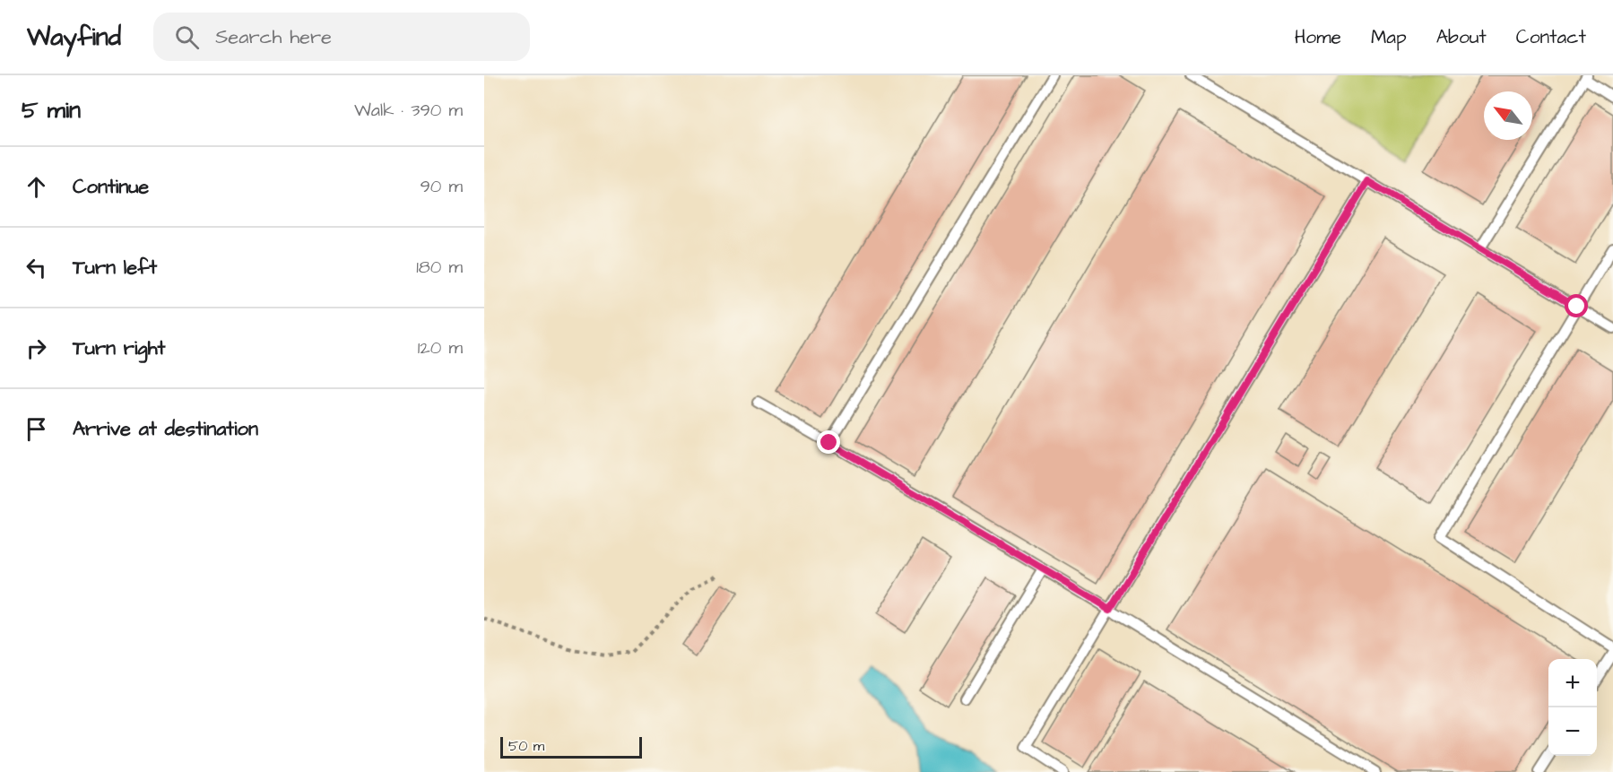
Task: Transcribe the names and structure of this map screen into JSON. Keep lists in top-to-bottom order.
{
  "scale_bar": "50 m",
  "north": "top left",
  "page": {
    "header": "Wayfind",
    "search": "Search here",
    "nav": [
      "Home",
      "Map",
      "About",
      "Contact"
    ],
    "heading": ["5 min", "Walk · 390 m"],
    "list": [
      ["Continue", "90 m"],
      ["Turn left", "180 m"],
      ["Turn right", "120 m"],
      "Arrive at destination"
    ],
    "map_buttons": ["+", "−"],
    "scale": "50 m"
  }
}
